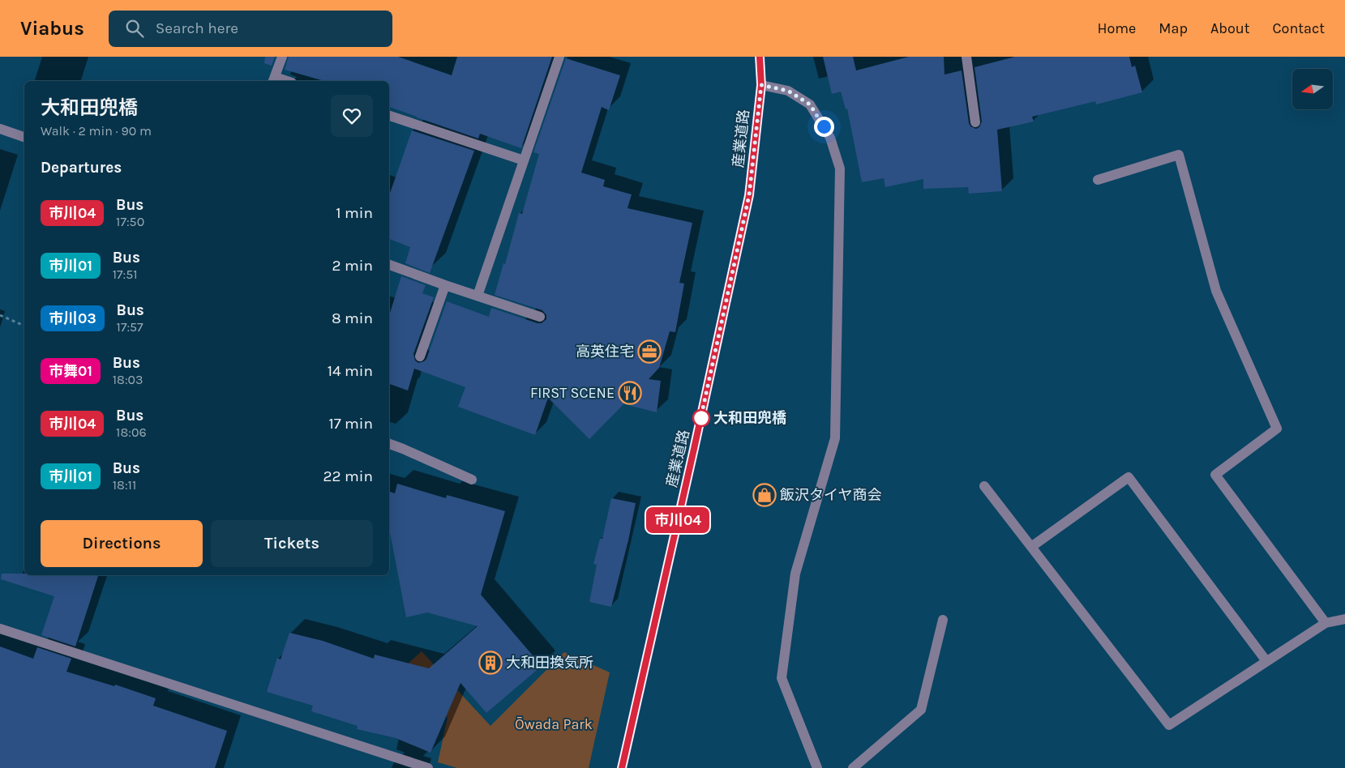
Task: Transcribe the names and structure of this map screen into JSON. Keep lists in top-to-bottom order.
{
  "streets": {
    "main road": ["産業道路"]
  },
  "parks": ["Ōwada Park"],
  "places": {
    "office": ["高英住宅"],
    "restaurant": ["FIRST SCENE"],
    "other": ["大和田兜橋"],
    "shop": ["飯沢タイヤ商会"],
    "building": ["大和田換気所"]
  },
  "lines": ["bus line 市川04"],
  "north": "left",
  "page": {
    "header": "Viabus",
    "search": "Search here",
    "nav": [
      "Home",
      "Map",
      "About",
      "Contact"
    ],
    "on_map": "市川04",
    "heading": [
      ["大和田兜橋", "Walk · 2 min · 90 m"],
      "Departures"
    ],
    "list": [
      {
        "mark": "市川04",
        "name": "Bus",
        "note": "17:50",
        "value": "1 min"
      },
      {
        "mark": "市川01",
        "name": "Bus",
        "note": "17:51",
        "value": "2 min"
      },
      {
        "mark": "市川03",
        "name": "Bus",
        "note": "17:57",
        "value": "8 min"
      },
      {
        "mark": "市舞01",
        "name": "Bus",
        "note": "18:03",
        "value": "14 min"
      },
      {
        "mark": "市川04",
        "name": "Bus",
        "note": "18:06",
        "value": "17 min"
      },
      {
        "mark": "市川01",
        "name": "Bus",
        "note": "18:11",
        "value": "22 min"
      }
    ],
    "buttons": ["Directions", "Tickets"]
  }
}
